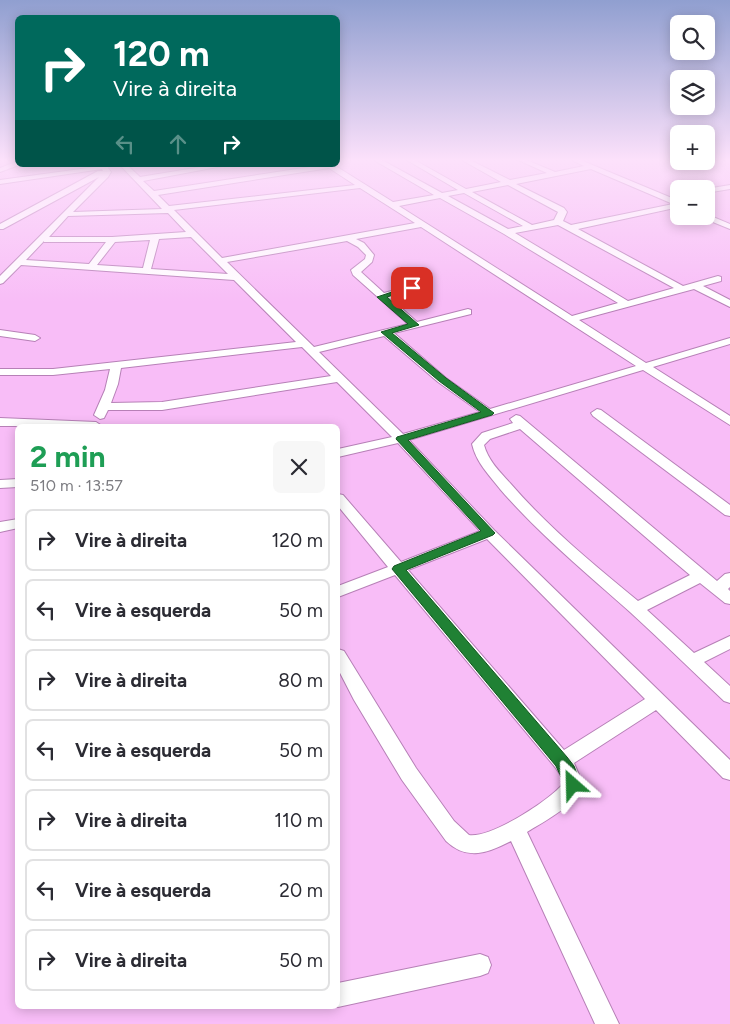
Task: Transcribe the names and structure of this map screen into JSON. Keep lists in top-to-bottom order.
{
  "page": {
    "map_buttons": ["+", "−"],
    "turn": ["120 m", "Vire à direita"],
    "heading": ["2 min", "510 m · 13:57"],
    "list": [
      {
        "name": "Vire à direita",
        "value": "120 m"
      },
      {
        "name": "Vire à esquerda",
        "value": "50 m"
      },
      {
        "name": "Vire à direita",
        "value": "80 m"
      },
      {
        "name": "Vire à esquerda",
        "value": "50 m"
      },
      {
        "name": "Vire à direita",
        "value": "110 m"
      },
      {
        "name": "Vire à esquerda",
        "value": "20 m"
      },
      {
        "name": "Vire à direita",
        "value": "50 m"
      }
    ]
  }
}
